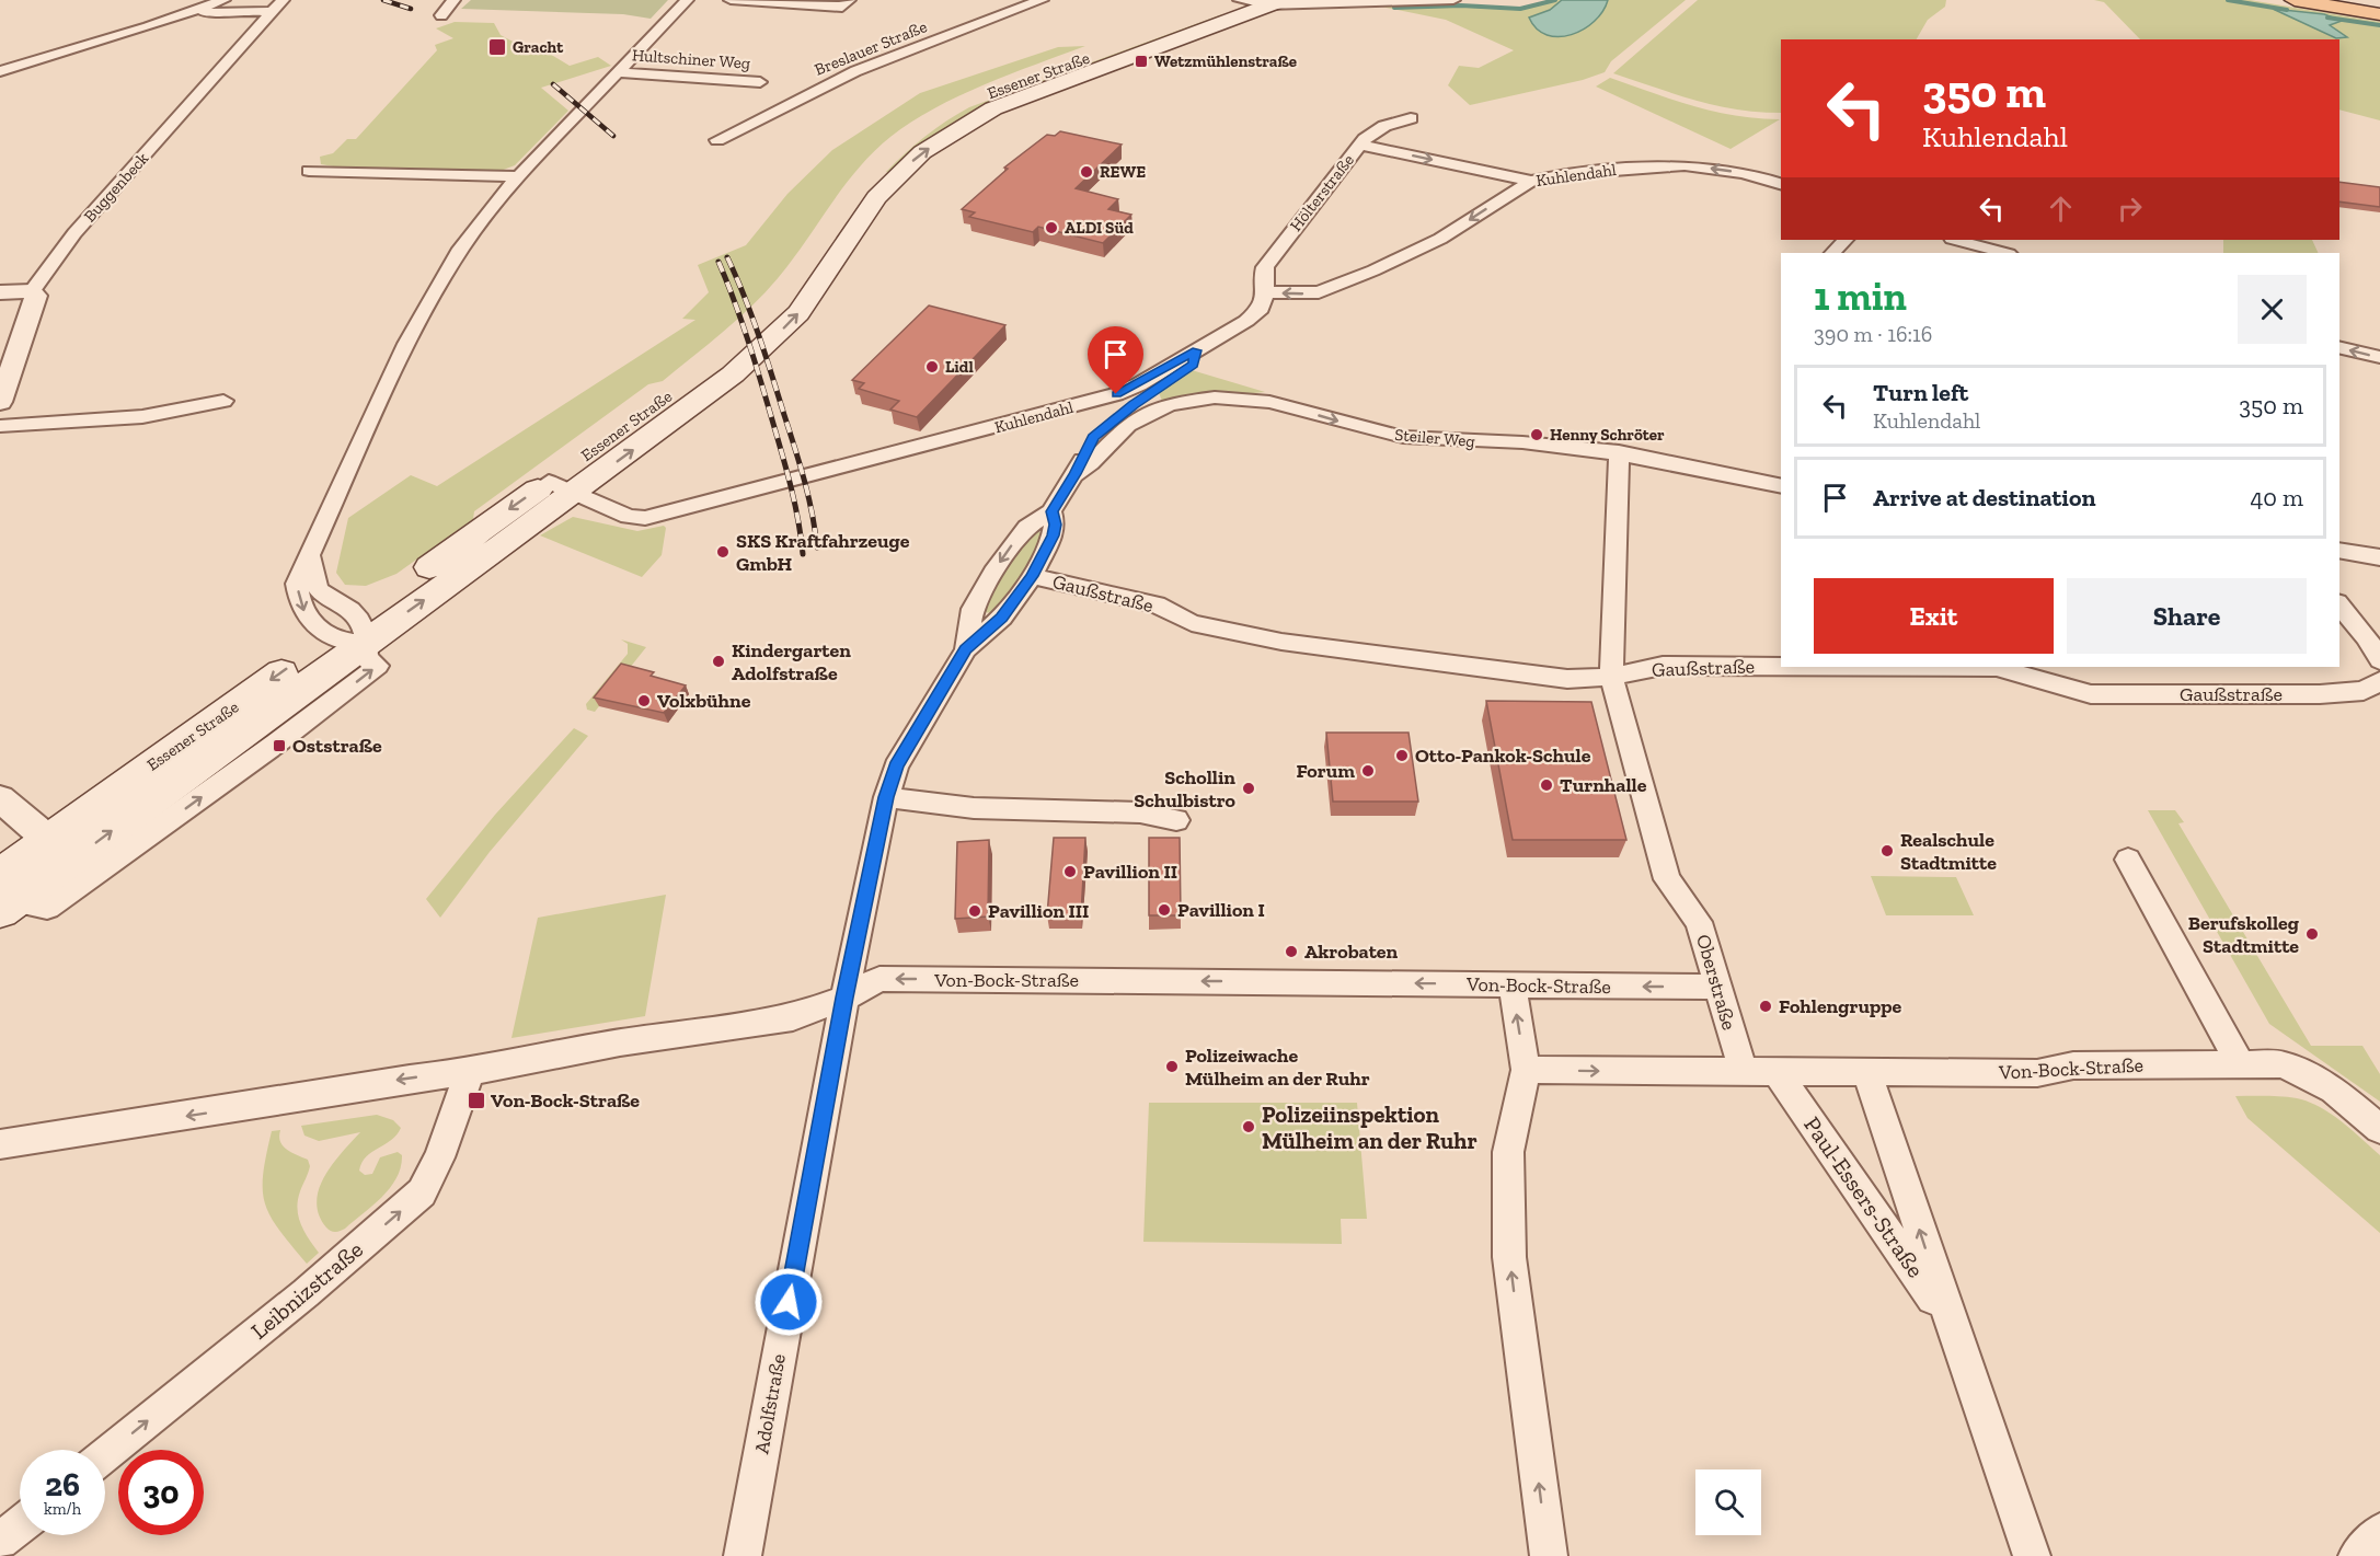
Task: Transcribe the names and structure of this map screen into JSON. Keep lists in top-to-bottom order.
{
  "streets": {
    "main road": ["Essener Straße"],
    "street": [
      "Breslauer Straße",
      "Hultschiner Weg",
      "Kuhlendahl",
      "Buggenbeck",
      "Hölterstraße",
      "Steiler Weg",
      "Gaußstraße",
      "Von-Bock-Straße",
      "Oberstraße",
      "Paul-Essers-Straße",
      "Leibnizstraße",
      "Adolfstraße"
    ]
  },
  "crossings": [
    ["Essener Straße", "Kuhlendahl"],
    ["Kuhlendahl", "Hölterstraße"],
    ["Kuhlendahl", "Adolfstraße"],
    ["Steiler Weg", "Oberstraße"],
    ["Steiler Weg", "Adolfstraße"],
    ["Gaußstraße", "Oberstraße"],
    ["Gaußstraße", "Adolfstraße"],
    ["Von-Bock-Straße", "Oberstraße"],
    ["Von-Bock-Straße", "Paul-Essers-Straße"],
    ["Von-Bock-Straße", "Leibnizstraße"],
    ["Von-Bock-Straße", "Adolfstraße"]
  ],
  "one_way": ["Steiler Weg", "Leibnizstraße"],
  "places": {
    "transit": [
      "Gracht",
      "Wetzmühlenstraße",
      "Oststraße",
      "Von-Bock-Straße"
    ],
    "other": [
      "REWE",
      "ALDI Süd",
      "Lidl",
      "Henny Schröter",
      "SKS Kraftfahrzeuge GmbH",
      "Kindergarten Adolfstraße",
      "Volxbühne",
      "Otto-Pankok-Schule",
      "Forum",
      "Turnhalle",
      "Schollin Schulbistro",
      "Realschule Stadtmitte",
      "Pavillion II",
      "Pavillion I",
      "Pavillion III",
      "Berufskolleg Stadtmitte",
      "Akrobaten",
      "Fohlengruppe",
      "Polizeiwache Mülheim an der Ruhr",
      "Polizeiinspektion Mülheim an der Ruhr"
    ]
  },
  "page": {
    "turn": ["350 m", "Kuhlendahl"],
    "heading": ["1 min", "390 m · 16:16"],
    "list": [
      {
        "name": "Turn left",
        "note": "Kuhlendahl",
        "value": "350 m"
      },
      {
        "name": "Arrive at destination",
        "value": "40 m"
      }
    ],
    "buttons": ["Exit", "Share"],
    "speed": "26 km/h",
    "limit": "30"
  }
}
